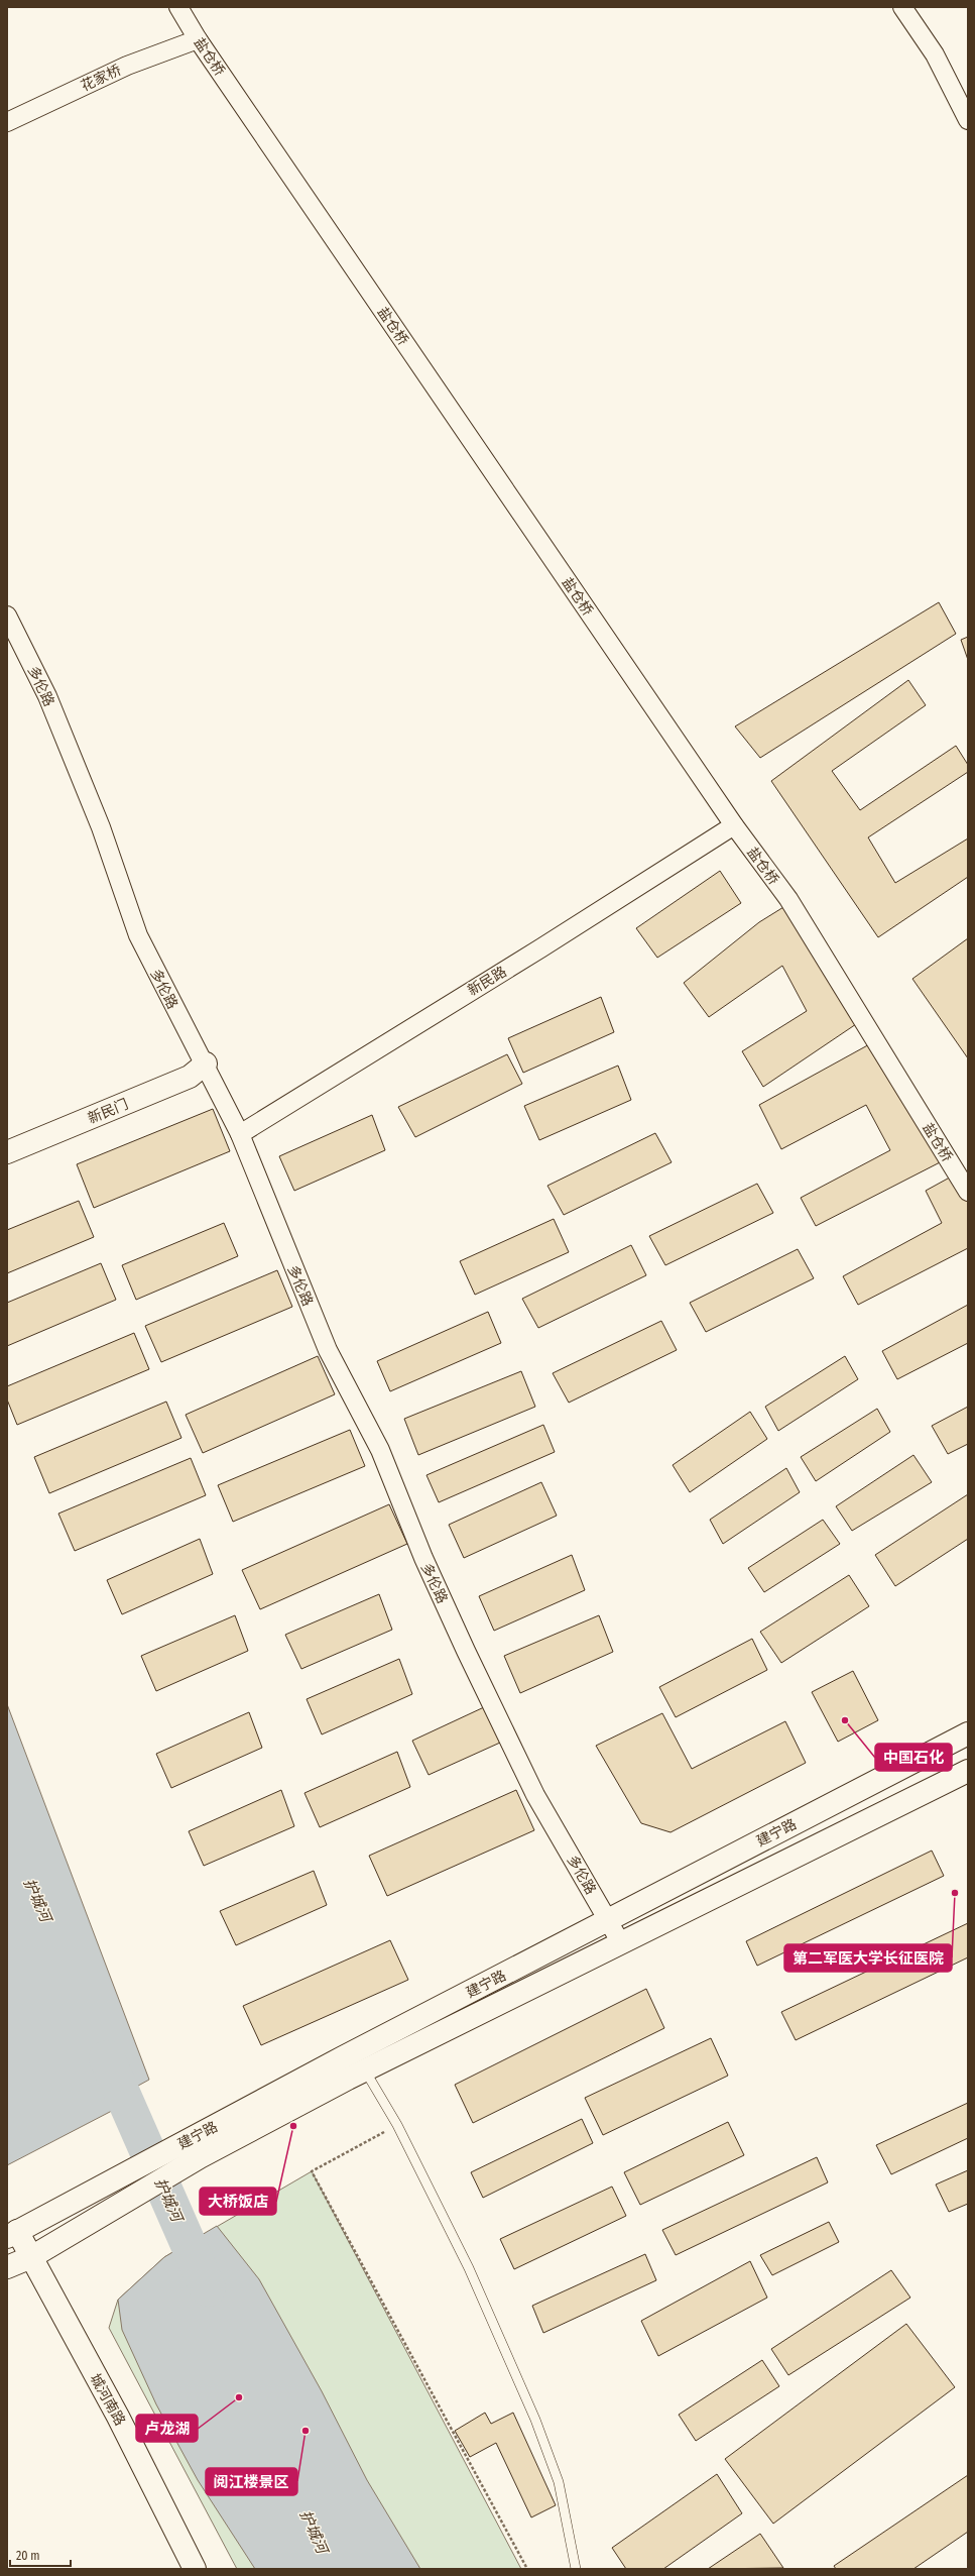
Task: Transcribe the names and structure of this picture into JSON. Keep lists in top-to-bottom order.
{
  "streets": {
    "main road": ["新民门", "建宁路", "城河南路"],
    "street": [
      "盐仓桥",
      "花家桥",
      "多伦路",
      "新民路"
    ]
  },
  "crossings": [
    ["盐仓桥", "花家桥"],
    ["盐仓桥", "新民路"],
    ["多伦路", "新民路"],
    ["多伦路", "新民门"],
    ["多伦路", "建宁路"],
    ["建宁路", "城河南路"]
  ],
  "water": ["护城河"],
  "places": [
    "中国石化",
    "第二军医大学长征医院",
    "大桥饭店",
    "卢龙湖",
    "阅江楼景区"
  ],
  "scale_bar": "20 m"
}
